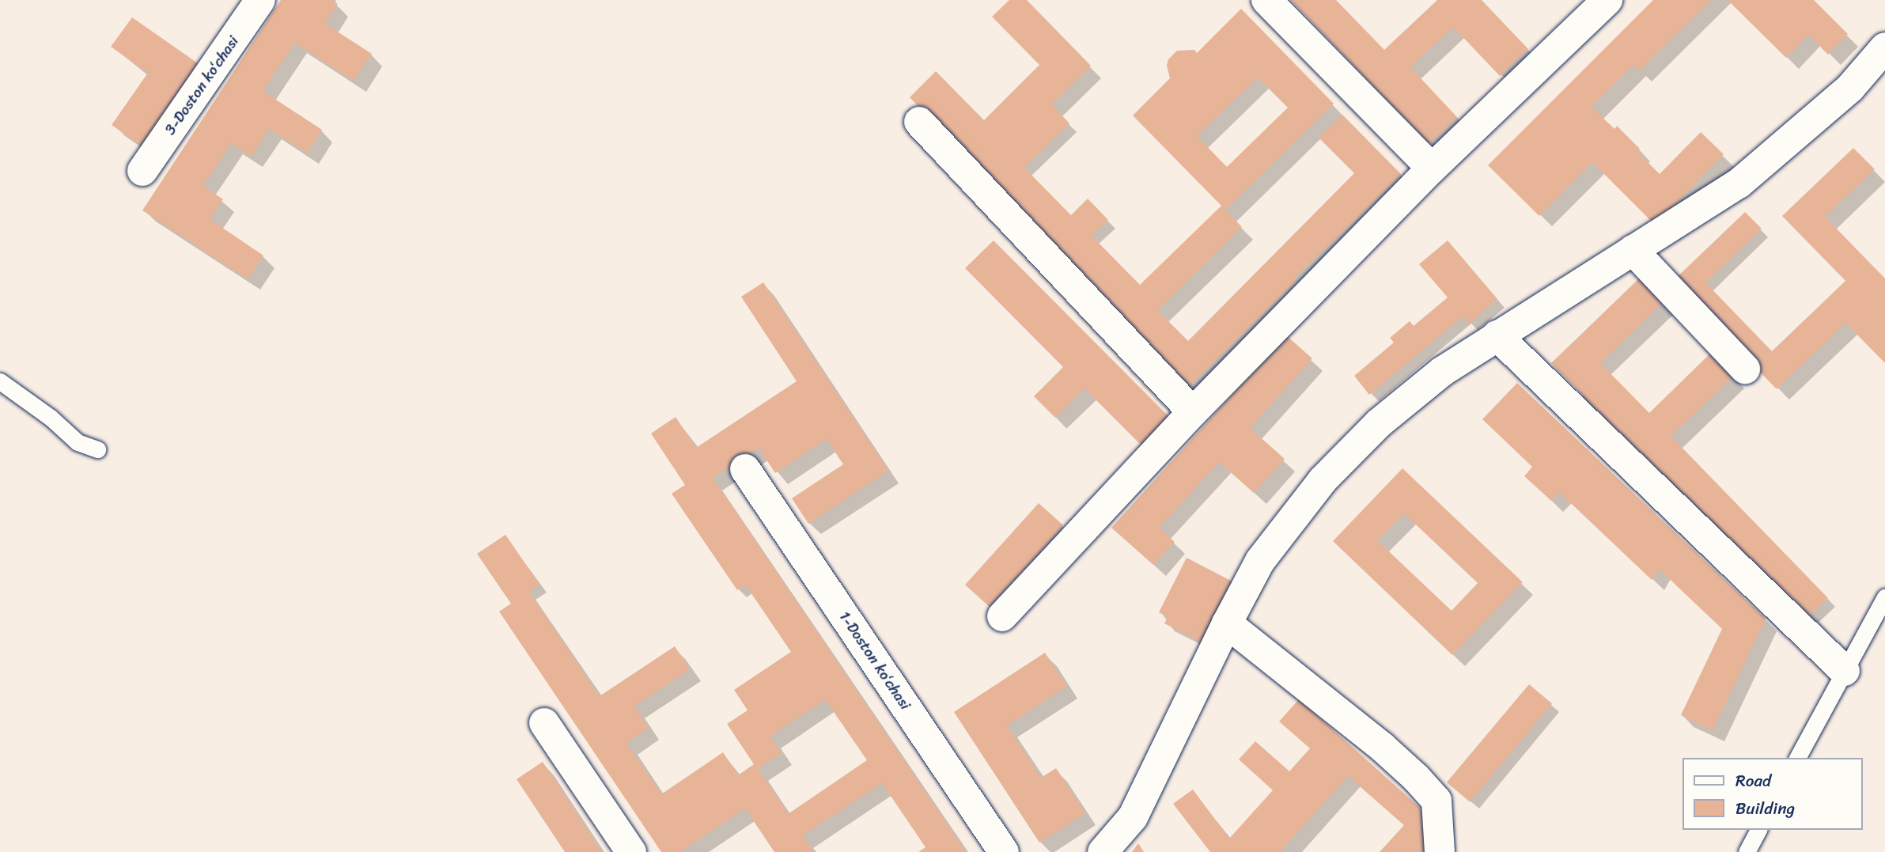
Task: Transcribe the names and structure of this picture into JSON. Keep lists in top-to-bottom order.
{
  "streets": {
    "street": ["3-Doston koʻchasi", "1-Doston koʻchasi"]
  },
  "legend": ["Road", "Building"]
}
